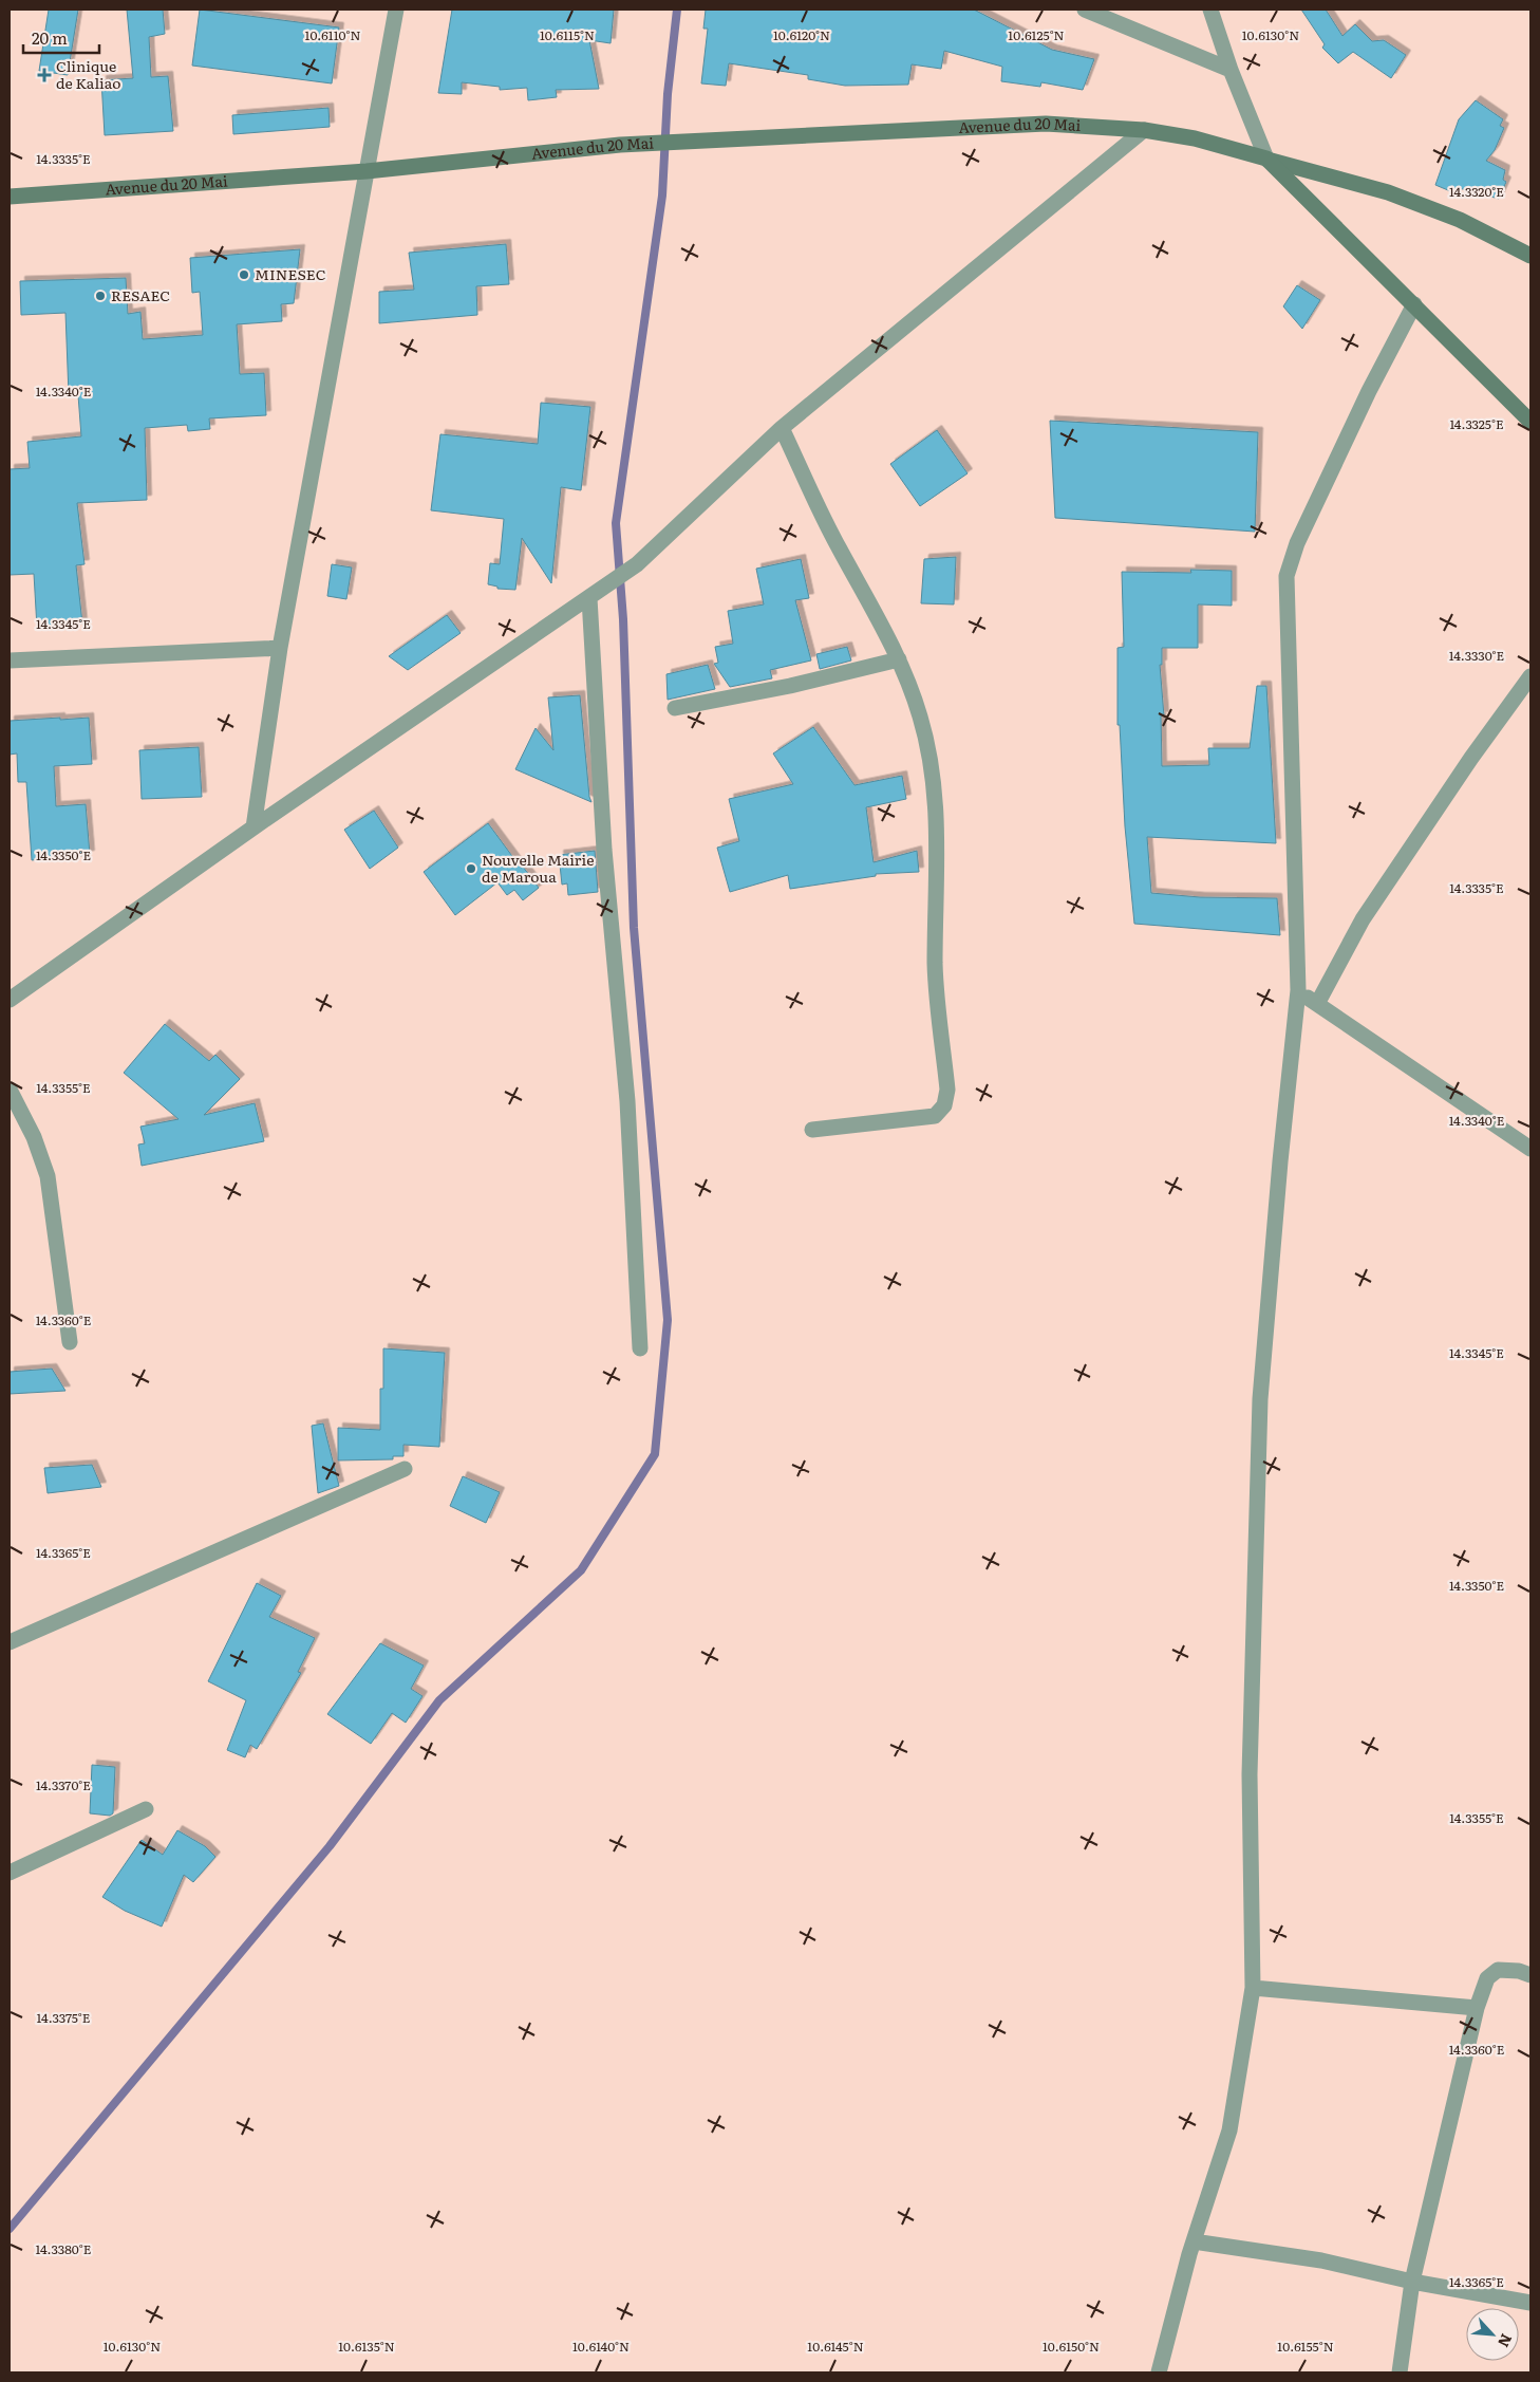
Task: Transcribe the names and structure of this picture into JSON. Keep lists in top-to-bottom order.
{
  "streets": {
    "street": ["Avenue du 20 Mai"]
  },
  "places": {
    "health": ["Clinique de Kaliao"],
    "other": ["MINESEC", "RESAEC", "Nouvelle Mairie de Maroua"]
  },
  "scale_bar": "20 m",
  "north": "bottom right",
  "coordinates": [
    "10.6110°N",
    "10.6115°N",
    "10.6120°N",
    "10.6125°N",
    "10.6130°N",
    "14.3335°E",
    "14.3320°E",
    "14.3340°E",
    "14.3325°E",
    "14.3345°E",
    "14.3330°E",
    "14.3350°E",
    "14.3355°E",
    "14.3360°E",
    "14.3365°E",
    "14.3370°E",
    "14.3375°E",
    "14.3380°E",
    "10.6135°N",
    "10.6140°N",
    "10.6145°N",
    "10.6150°N",
    "10.6155°N"
  ]
}
